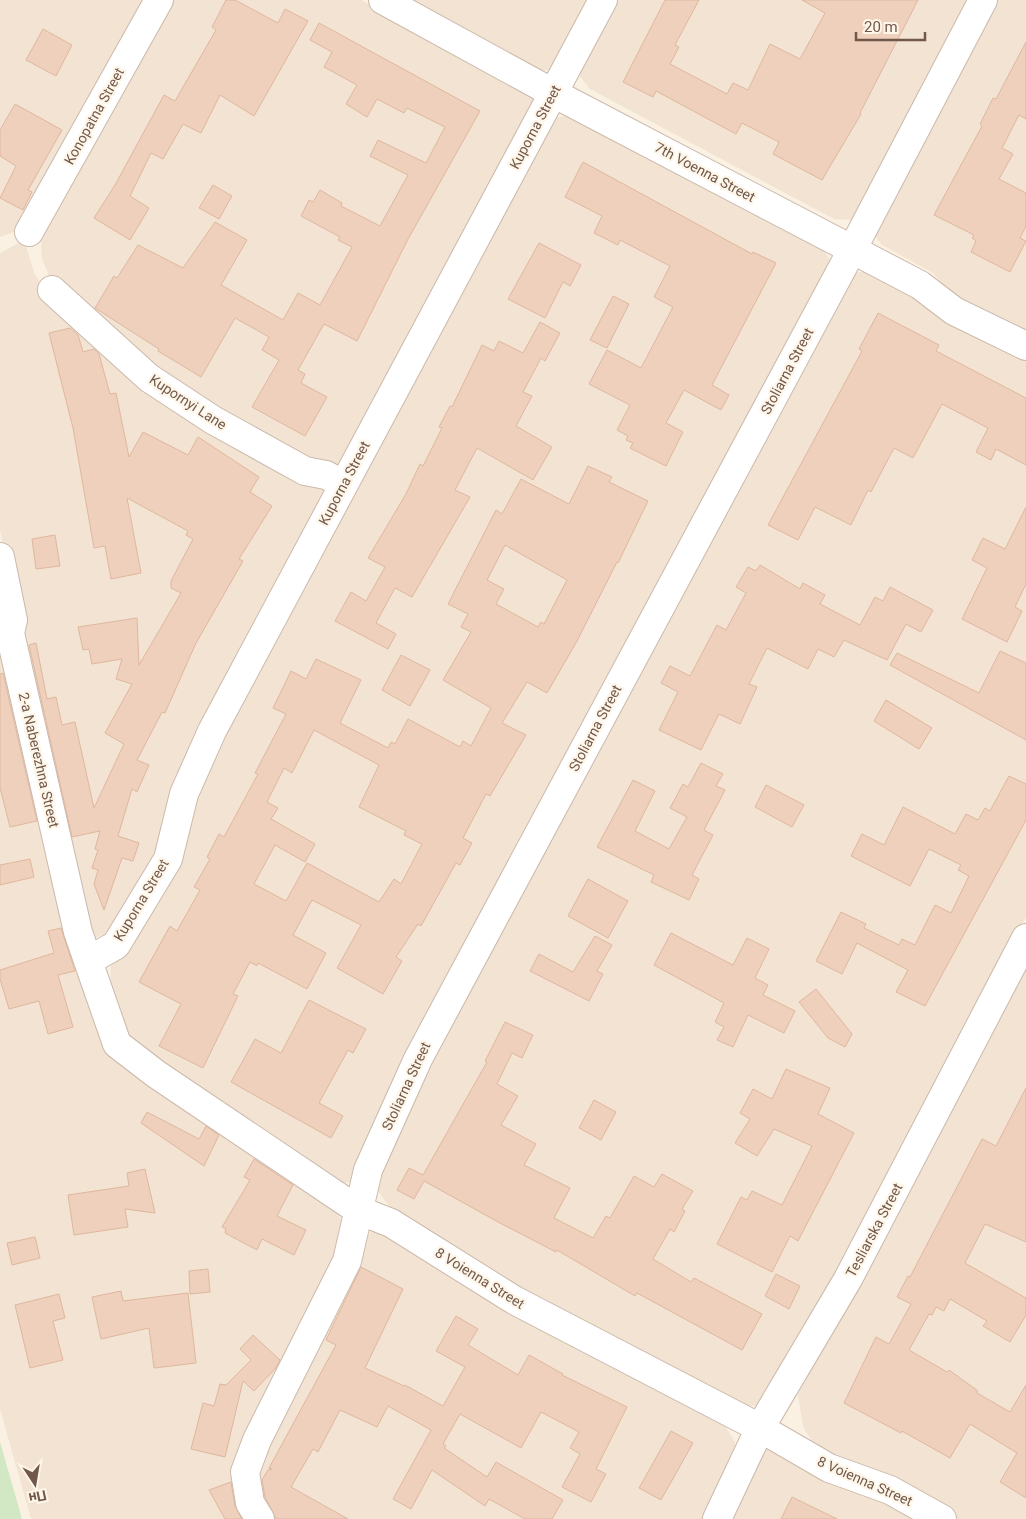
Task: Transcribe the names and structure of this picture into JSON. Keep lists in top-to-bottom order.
{
  "streets": {
    "street": [
      "Konopatna Street",
      "Kuporna Street",
      "7th Voenna Street",
      "Stoliarna Street",
      "Kupornyi Lane",
      "2-a Naberezhna Street",
      "Tesliarska Street",
      "8 Voienna Street"
    ]
  },
  "crossings": [
    ["Kuporna Street", "7th Voenna Street"],
    ["Kuporna Street", "Kupornyi Lane"],
    ["Kuporna Street", "2-a Naberezhna Street"],
    ["Kuporna Street", "8 Voienna Street"],
    ["7th Voenna Street", "Stoliarna Street"],
    ["Stoliarna Street", "8 Voienna Street"],
    ["2-a Naberezhna Street", "8 Voienna Street"],
    ["Tesliarska Street", "8 Voienna Street"]
  ],
  "scale_bar": "20 m",
  "north": "bottom"
}
